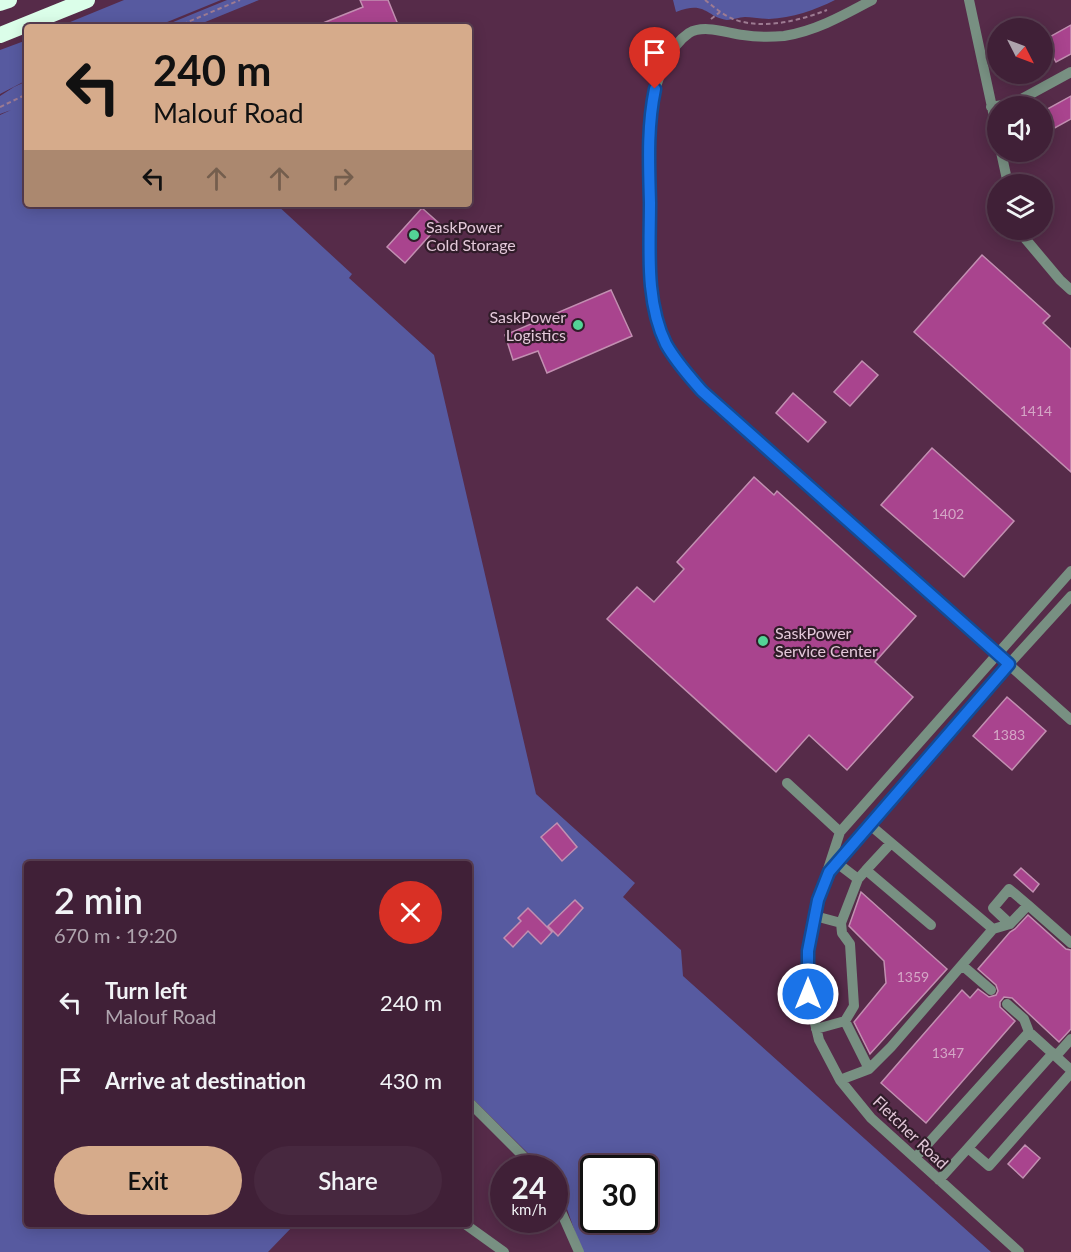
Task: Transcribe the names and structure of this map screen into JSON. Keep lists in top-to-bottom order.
{
  "streets": {
    "street": ["Fletcher Road"]
  },
  "places": ["SaskPower Cold Storage", "SaskPower Logistics", "SaskPower Service Center"],
  "house_numbers": [
    "1414",
    "1402",
    "1383",
    "1359",
    "1347"
  ],
  "north": "bottom right",
  "page": {
    "turn": ["240 m", "Malouf Road"],
    "heading": ["2 min", "670 m · 19:20"],
    "list": [
      {
        "name": "Turn left",
        "note": "Malouf Road",
        "value": "240 m"
      },
      {
        "name": "Arrive at destination",
        "value": "430 m"
      }
    ],
    "buttons": ["Exit", "Share"],
    "speed": "24 km/h",
    "limit": "30"
  }
}
